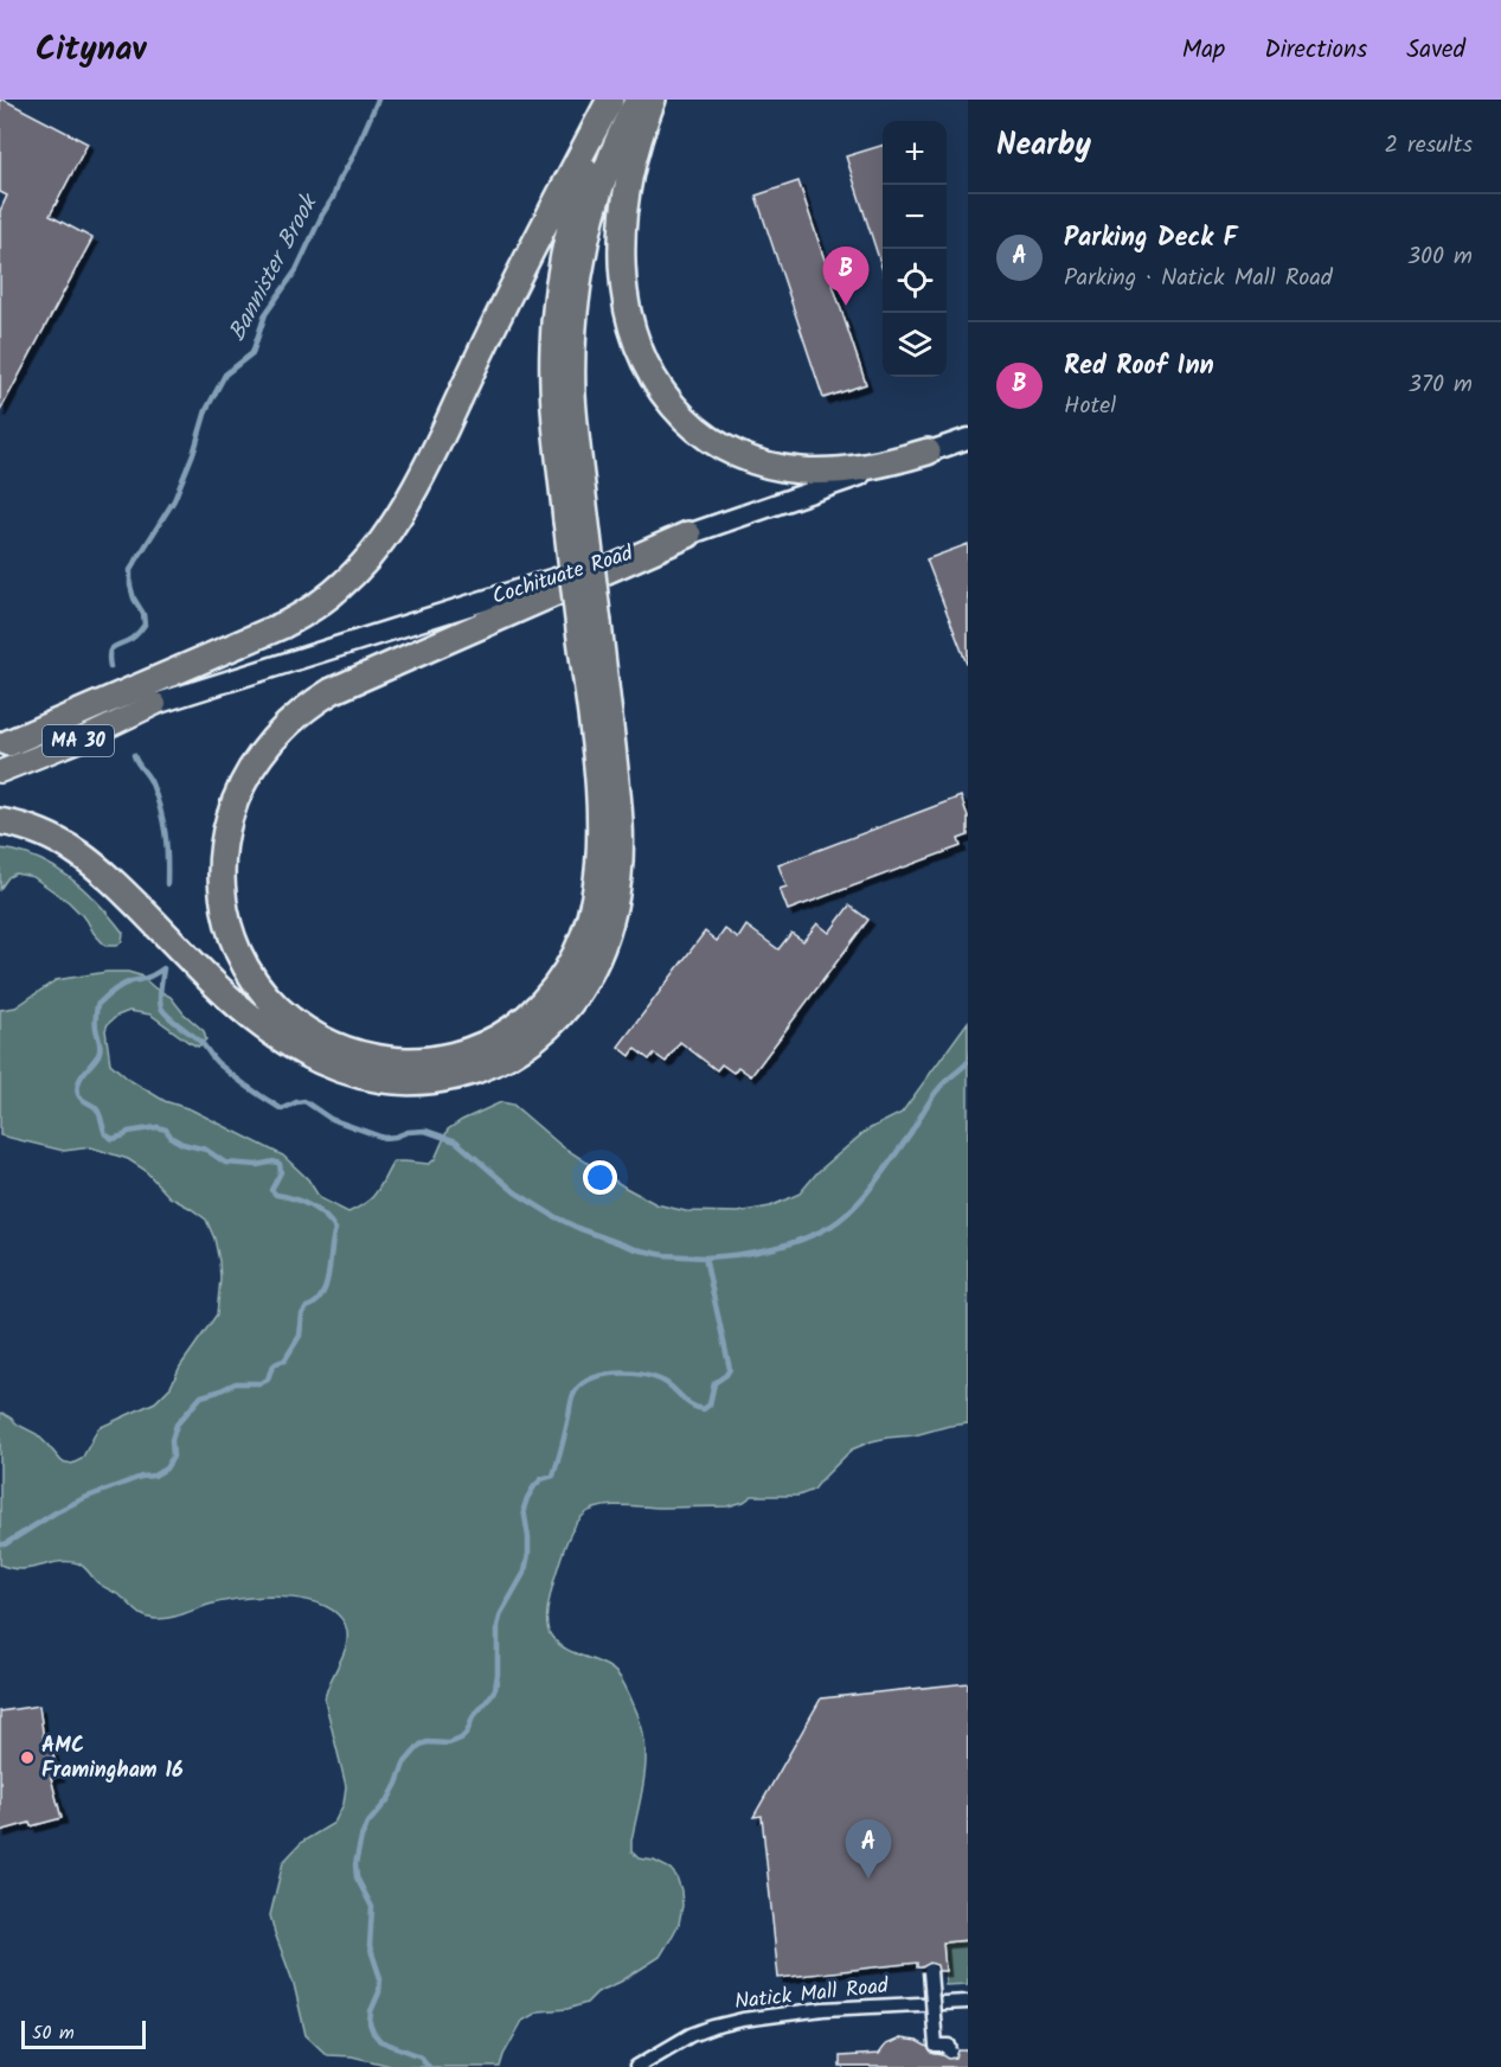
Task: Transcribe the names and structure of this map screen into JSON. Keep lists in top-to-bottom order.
{
  "streets": {
    "main road": ["Cochituate Road", "MA 30"],
    "street": ["Natick Mall Road"]
  },
  "water": ["Bannister Brook"],
  "places": ["AMC Framingham 16"],
  "scale_bar": "50 m",
  "page": {
    "header": "Citynav",
    "nav": ["Map", "Directions", "Saved"],
    "heading": ["Nearby", "2 results"],
    "map_buttons": ["+", "−"],
    "list": [
      {
        "mark": "A",
        "name": "Parking Deck F",
        "note": "Parking · Natick Mall Road",
        "value": "300 m"
      },
      {
        "mark": "B",
        "name": "Red Roof Inn",
        "note": "Hotel",
        "value": "370 m"
      }
    ],
    "pins": ["B", "A"],
    "scale": "50 m"
  }
}
